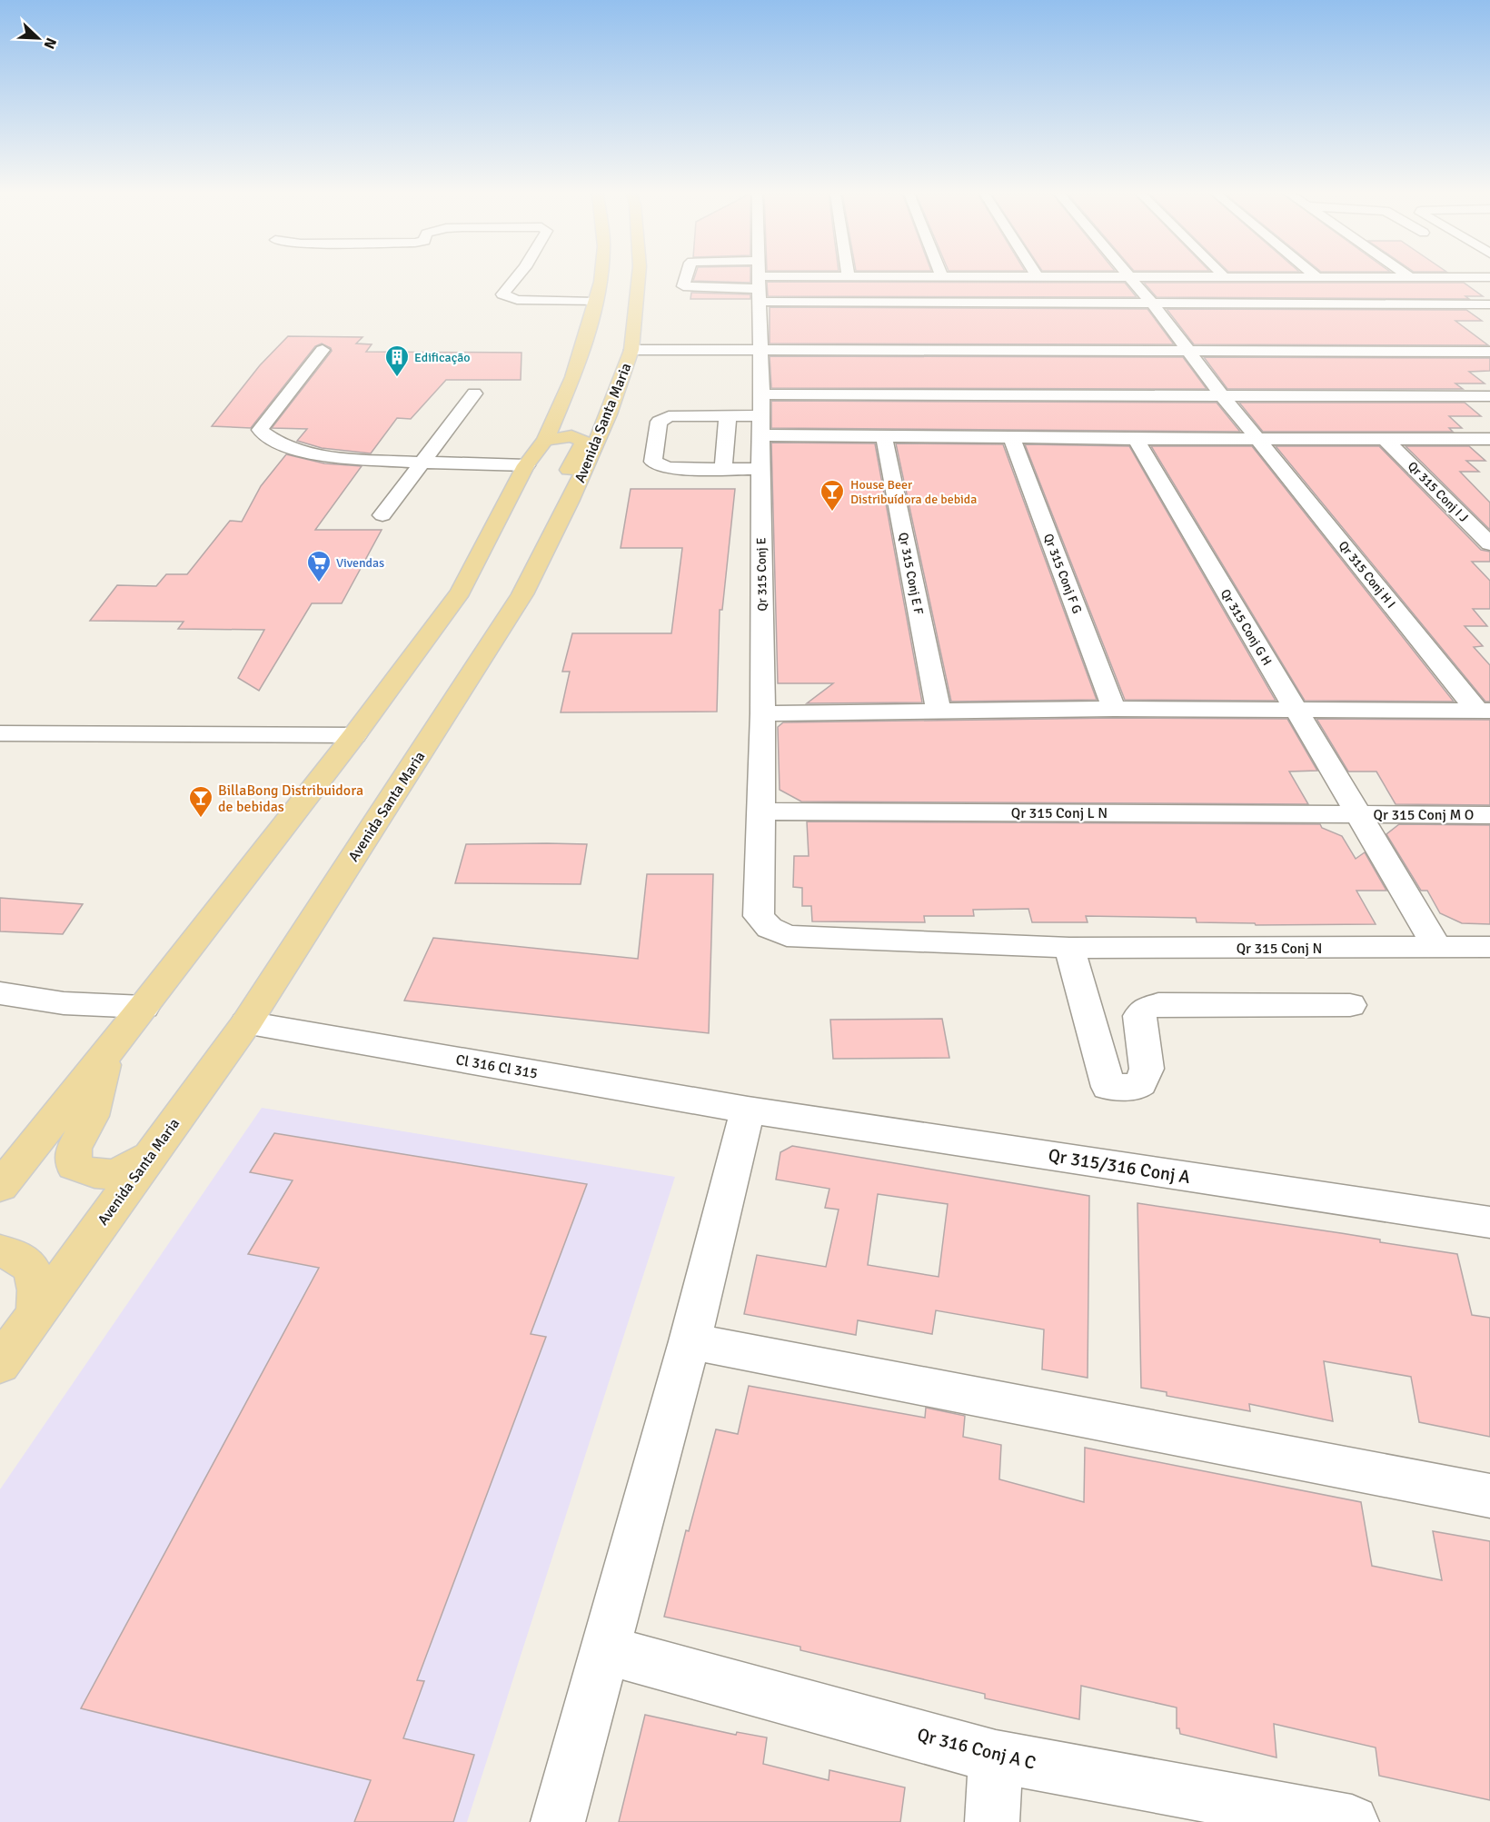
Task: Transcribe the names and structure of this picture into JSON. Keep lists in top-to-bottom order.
{
  "streets": {
    "main road": ["Avenida Santa Maria"],
    "street": [
      "Qr 315 Conj I J",
      "Qr 315 Conj E F",
      "Qr 315 Conj F G",
      "Qr 315 Conj E",
      "Qr 315 Conj H I",
      "Qr 315 Conj G H",
      "Qr 315 Conj L N",
      "Qr 315 Conj M O",
      "Qr 315 Conj N",
      "Cl 316 Cl 315",
      "Qr 315/316 Conj A",
      "Qr 316 Conj A C"
    ]
  },
  "crossings": [
    ["Avenida Santa Maria", "Cl 316 Cl 315"],
    ["Qr 315 Conj E", "Qr 315 Conj L N"],
    ["Qr 315 Conj E", "Qr 315 Conj N"],
    ["Qr 315 Conj G H", "Qr 315 Conj L N"],
    ["Qr 315 Conj G H", "Qr 315 Conj M O"],
    ["Qr 315 Conj G H", "Qr 315 Conj N"],
    ["Qr 315 Conj L N", "Qr 315 Conj M O"],
    ["Qr 315 Conj L N", "Qr 315 Conj N"],
    ["Cl 316 Cl 315", "Qr 315/316 Conj A"]
  ],
  "places": {
    "building": ["Edificação"],
    "bar": ["House Beer Distribuídora de bebida", "BillaBong Distribuidora de bebidas"],
    "supermarket": ["Vivendas"]
  },
  "north": "bottom right"
}
